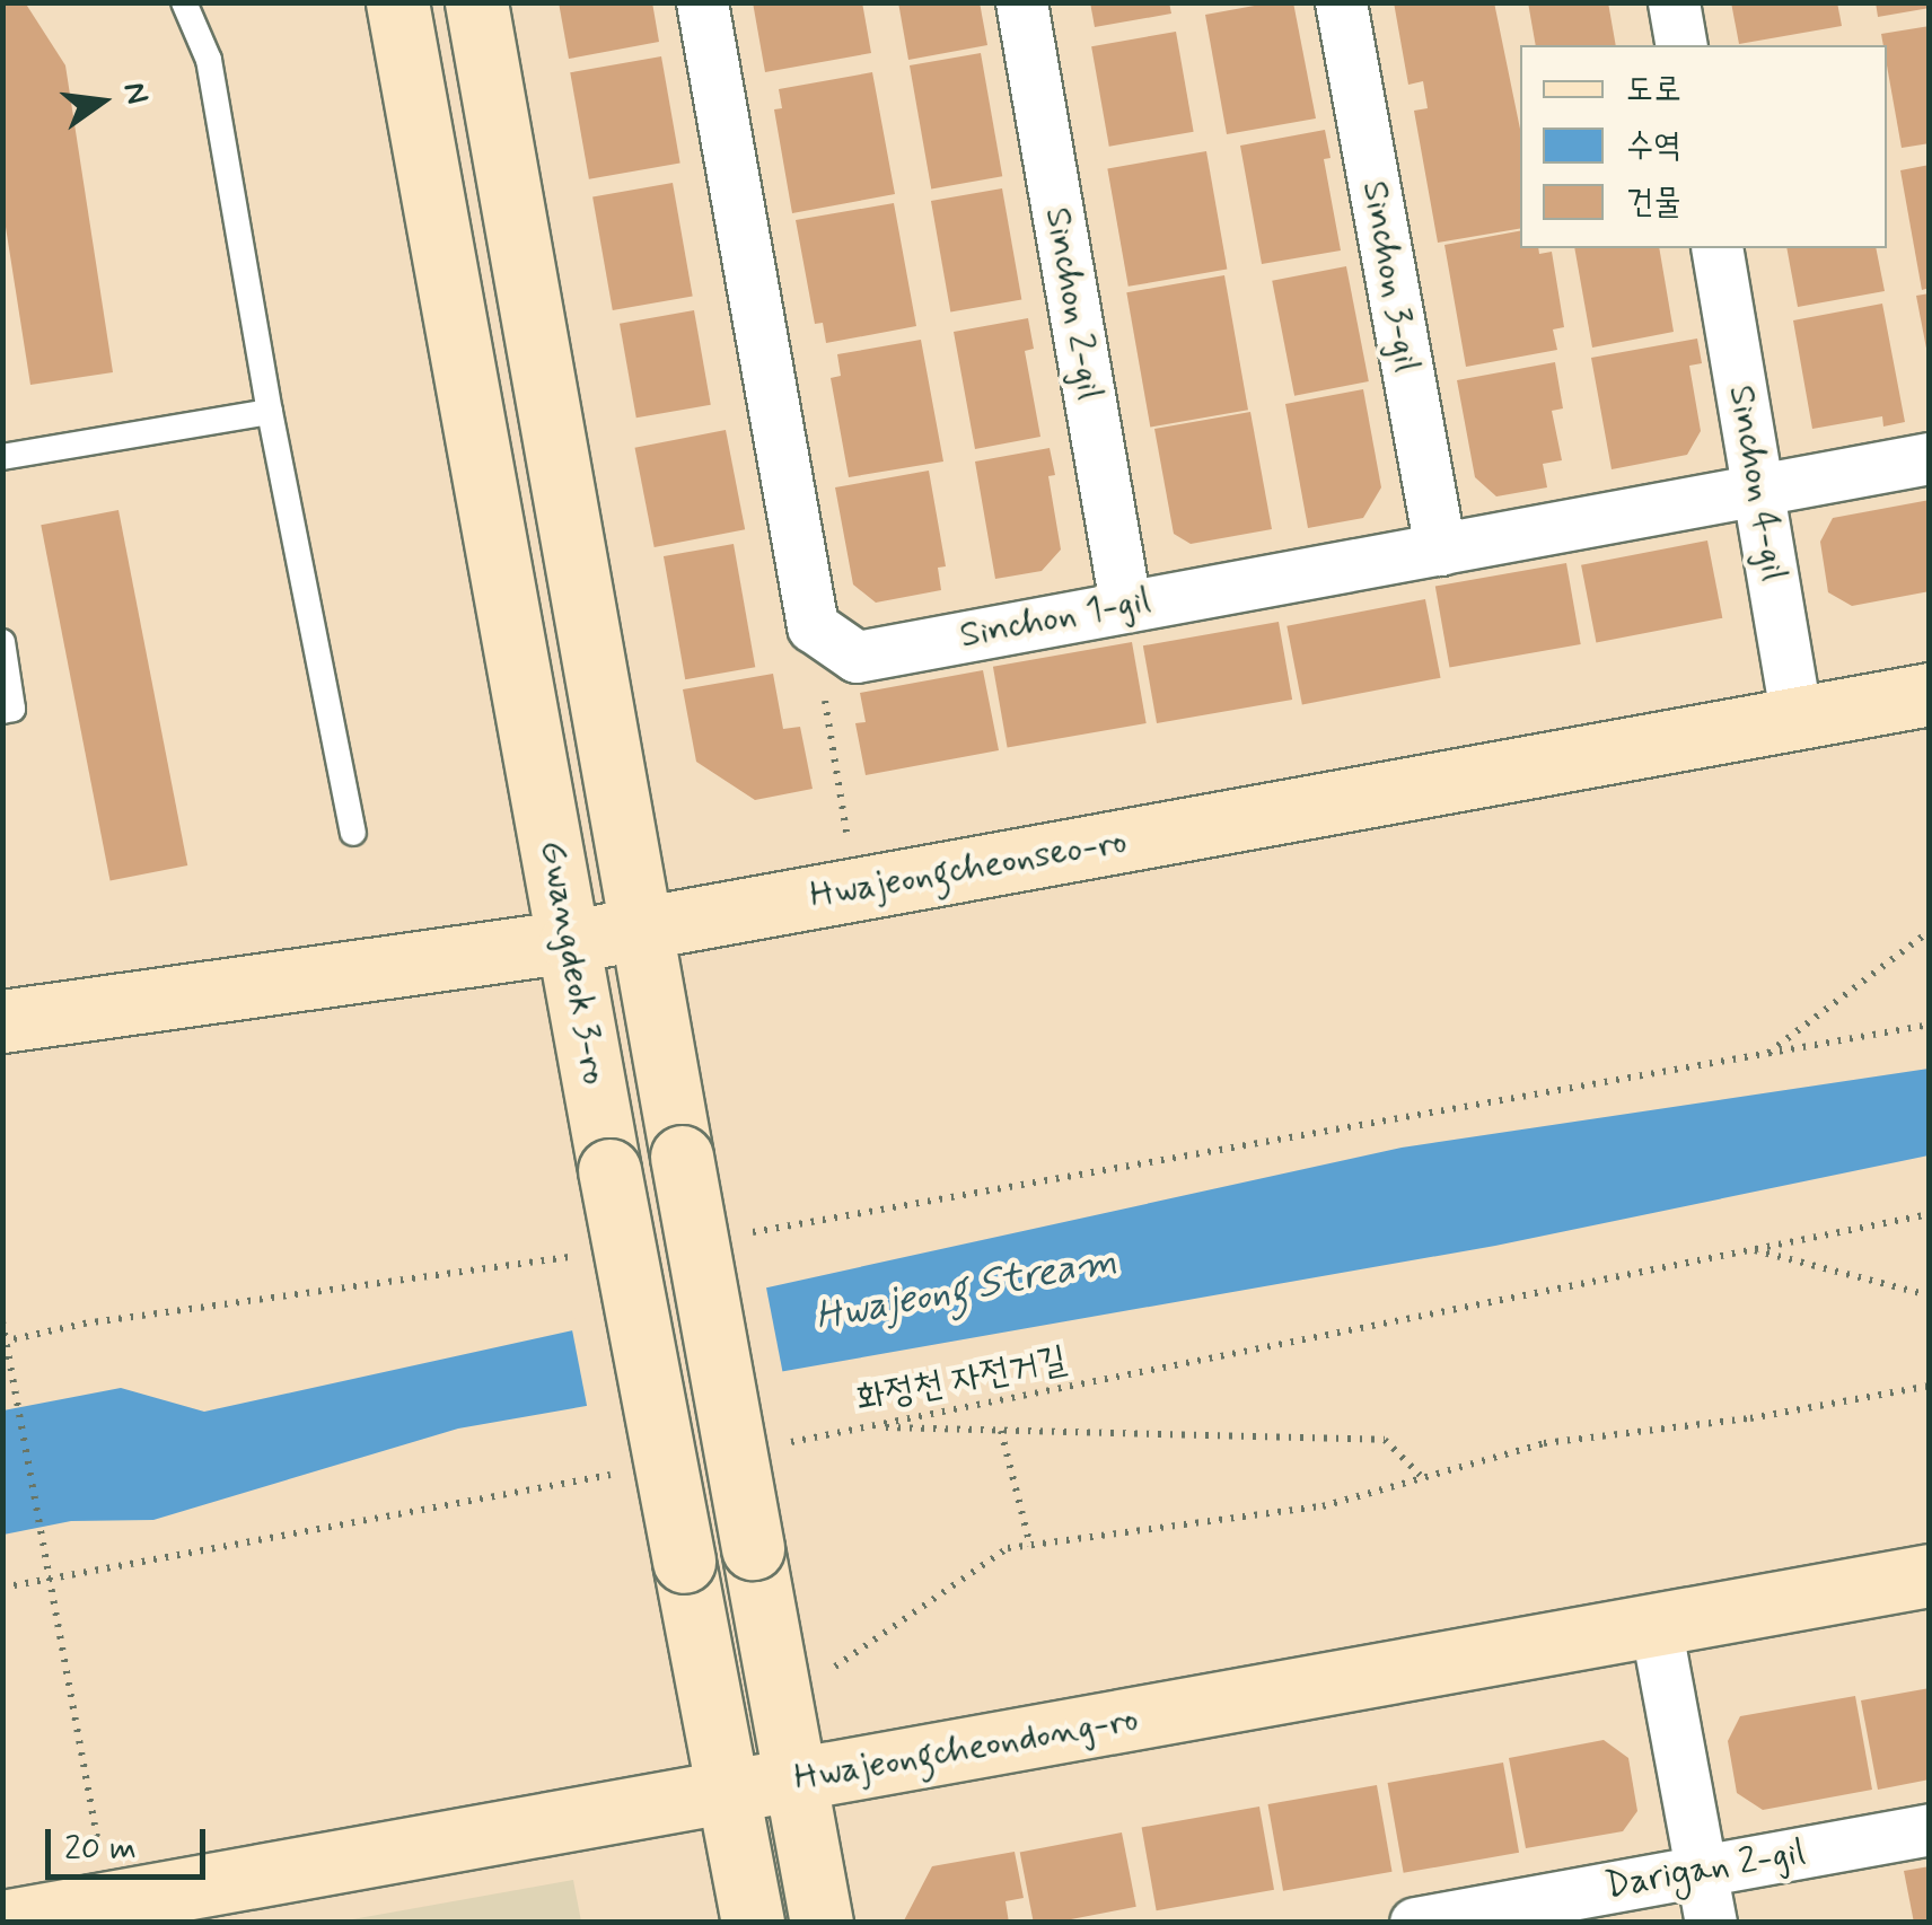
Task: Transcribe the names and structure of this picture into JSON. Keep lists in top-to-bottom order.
{
  "streets": {
    "street": [
      "Sinchon 3-gil",
      "Sinchon 2-gil",
      "Sinchon 4-gil",
      "Sinchon 1-gil",
      "Hwajeongcheonseo-ro",
      "Gwangdeok 3-ro",
      "Hwajeongcheondong-ro",
      "Darigan 2-gil"
    ],
    "path": ["화정천 자전거길"]
  },
  "crossings": [
    ["Sinchon 3-gil", "Sinchon 1-gil"],
    ["Sinchon 2-gil", "Sinchon 1-gil"],
    ["Sinchon 4-gil", "Sinchon 1-gil"],
    ["Sinchon 4-gil", "Hwajeongcheonseo-ro"],
    ["Hwajeongcheonseo-ro", "Gwangdeok 3-ro"],
    ["Gwangdeok 3-ro", "Hwajeongcheondong-ro"]
  ],
  "water": ["Hwajeong Stream"],
  "legend": ["도로", "수역", "건물"],
  "scale_bar": "20 m",
  "north": "right"
}
